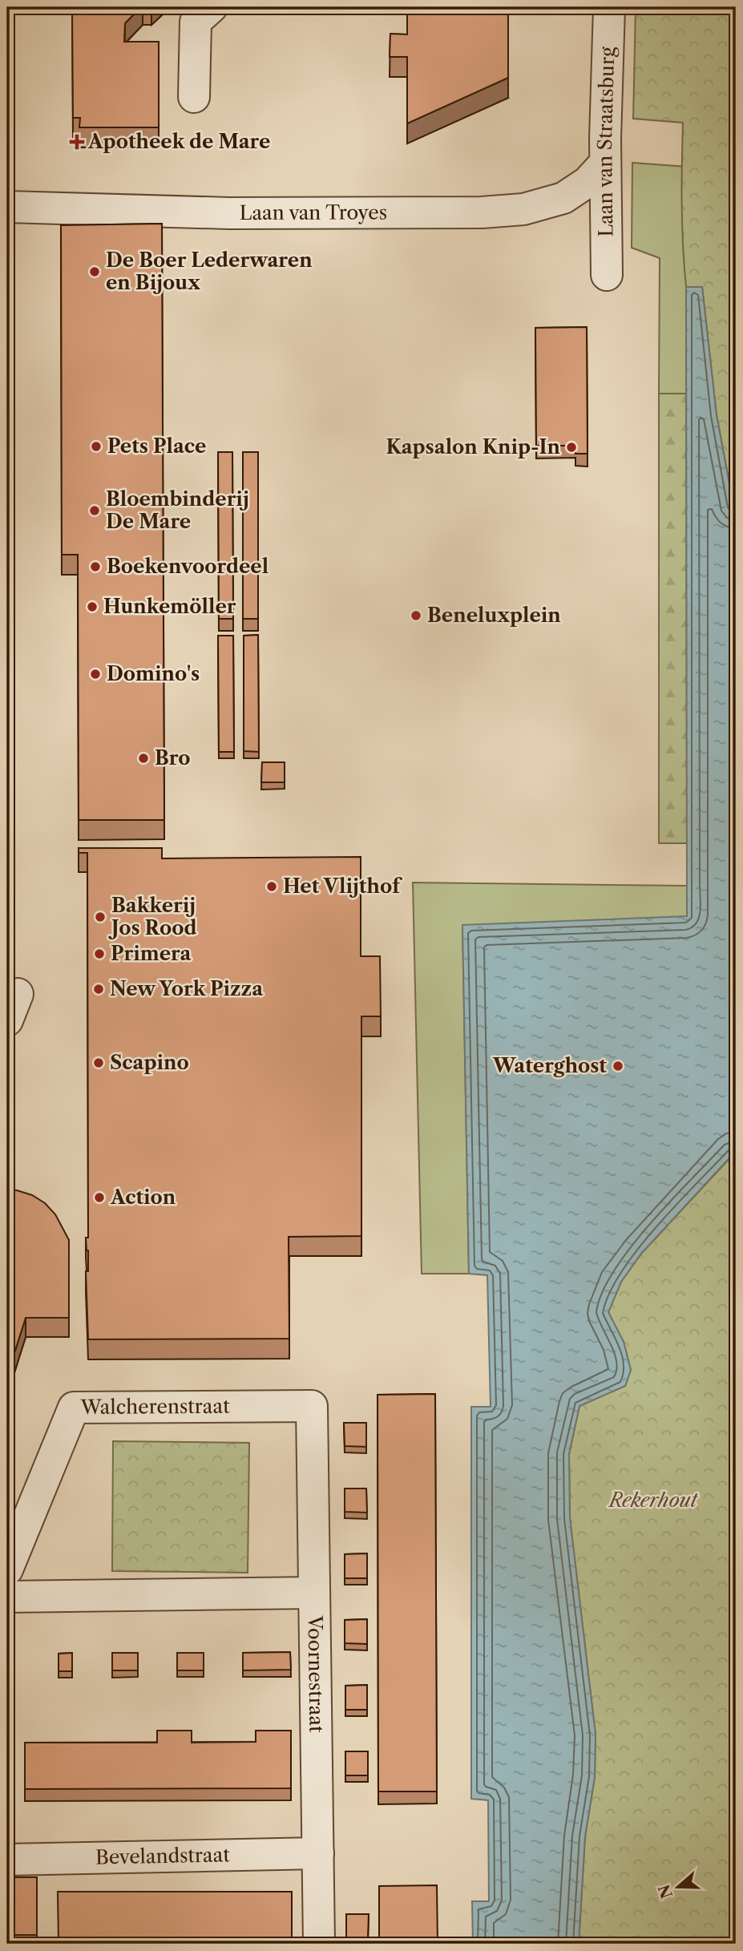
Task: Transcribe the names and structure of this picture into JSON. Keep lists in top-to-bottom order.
{
  "streets": {
    "street": [
      "Laan van Straatsburg",
      "Laan van Troyes",
      "Walcherenstraat",
      "Voornestraat",
      "Bevelandstraat"
    ]
  },
  "crossings": [
    ["Laan van Straatsburg", "Laan van Troyes"],
    ["Walcherenstraat", "Voornestraat"],
    ["Voornestraat", "Bevelandstraat"]
  ],
  "parks": ["Rekerhout"],
  "places": {
    "health": ["Apotheek de Mare"],
    "other": [
      "De Boer Lederwaren en Bijoux",
      "Pets Place",
      "Kapsalon Knip-In",
      "Bloembinderij De Mare",
      "Boekenvoordeel",
      "Hunkemöller",
      "Beneluxplein",
      "Domino's",
      "Bro",
      "Het Vlijthof",
      "Bakkerij Jos Rood",
      "Primera",
      "New York Pizza",
      "Scapino",
      "Waterghost",
      "Action"
    ]
  },
  "north": "left"
}
